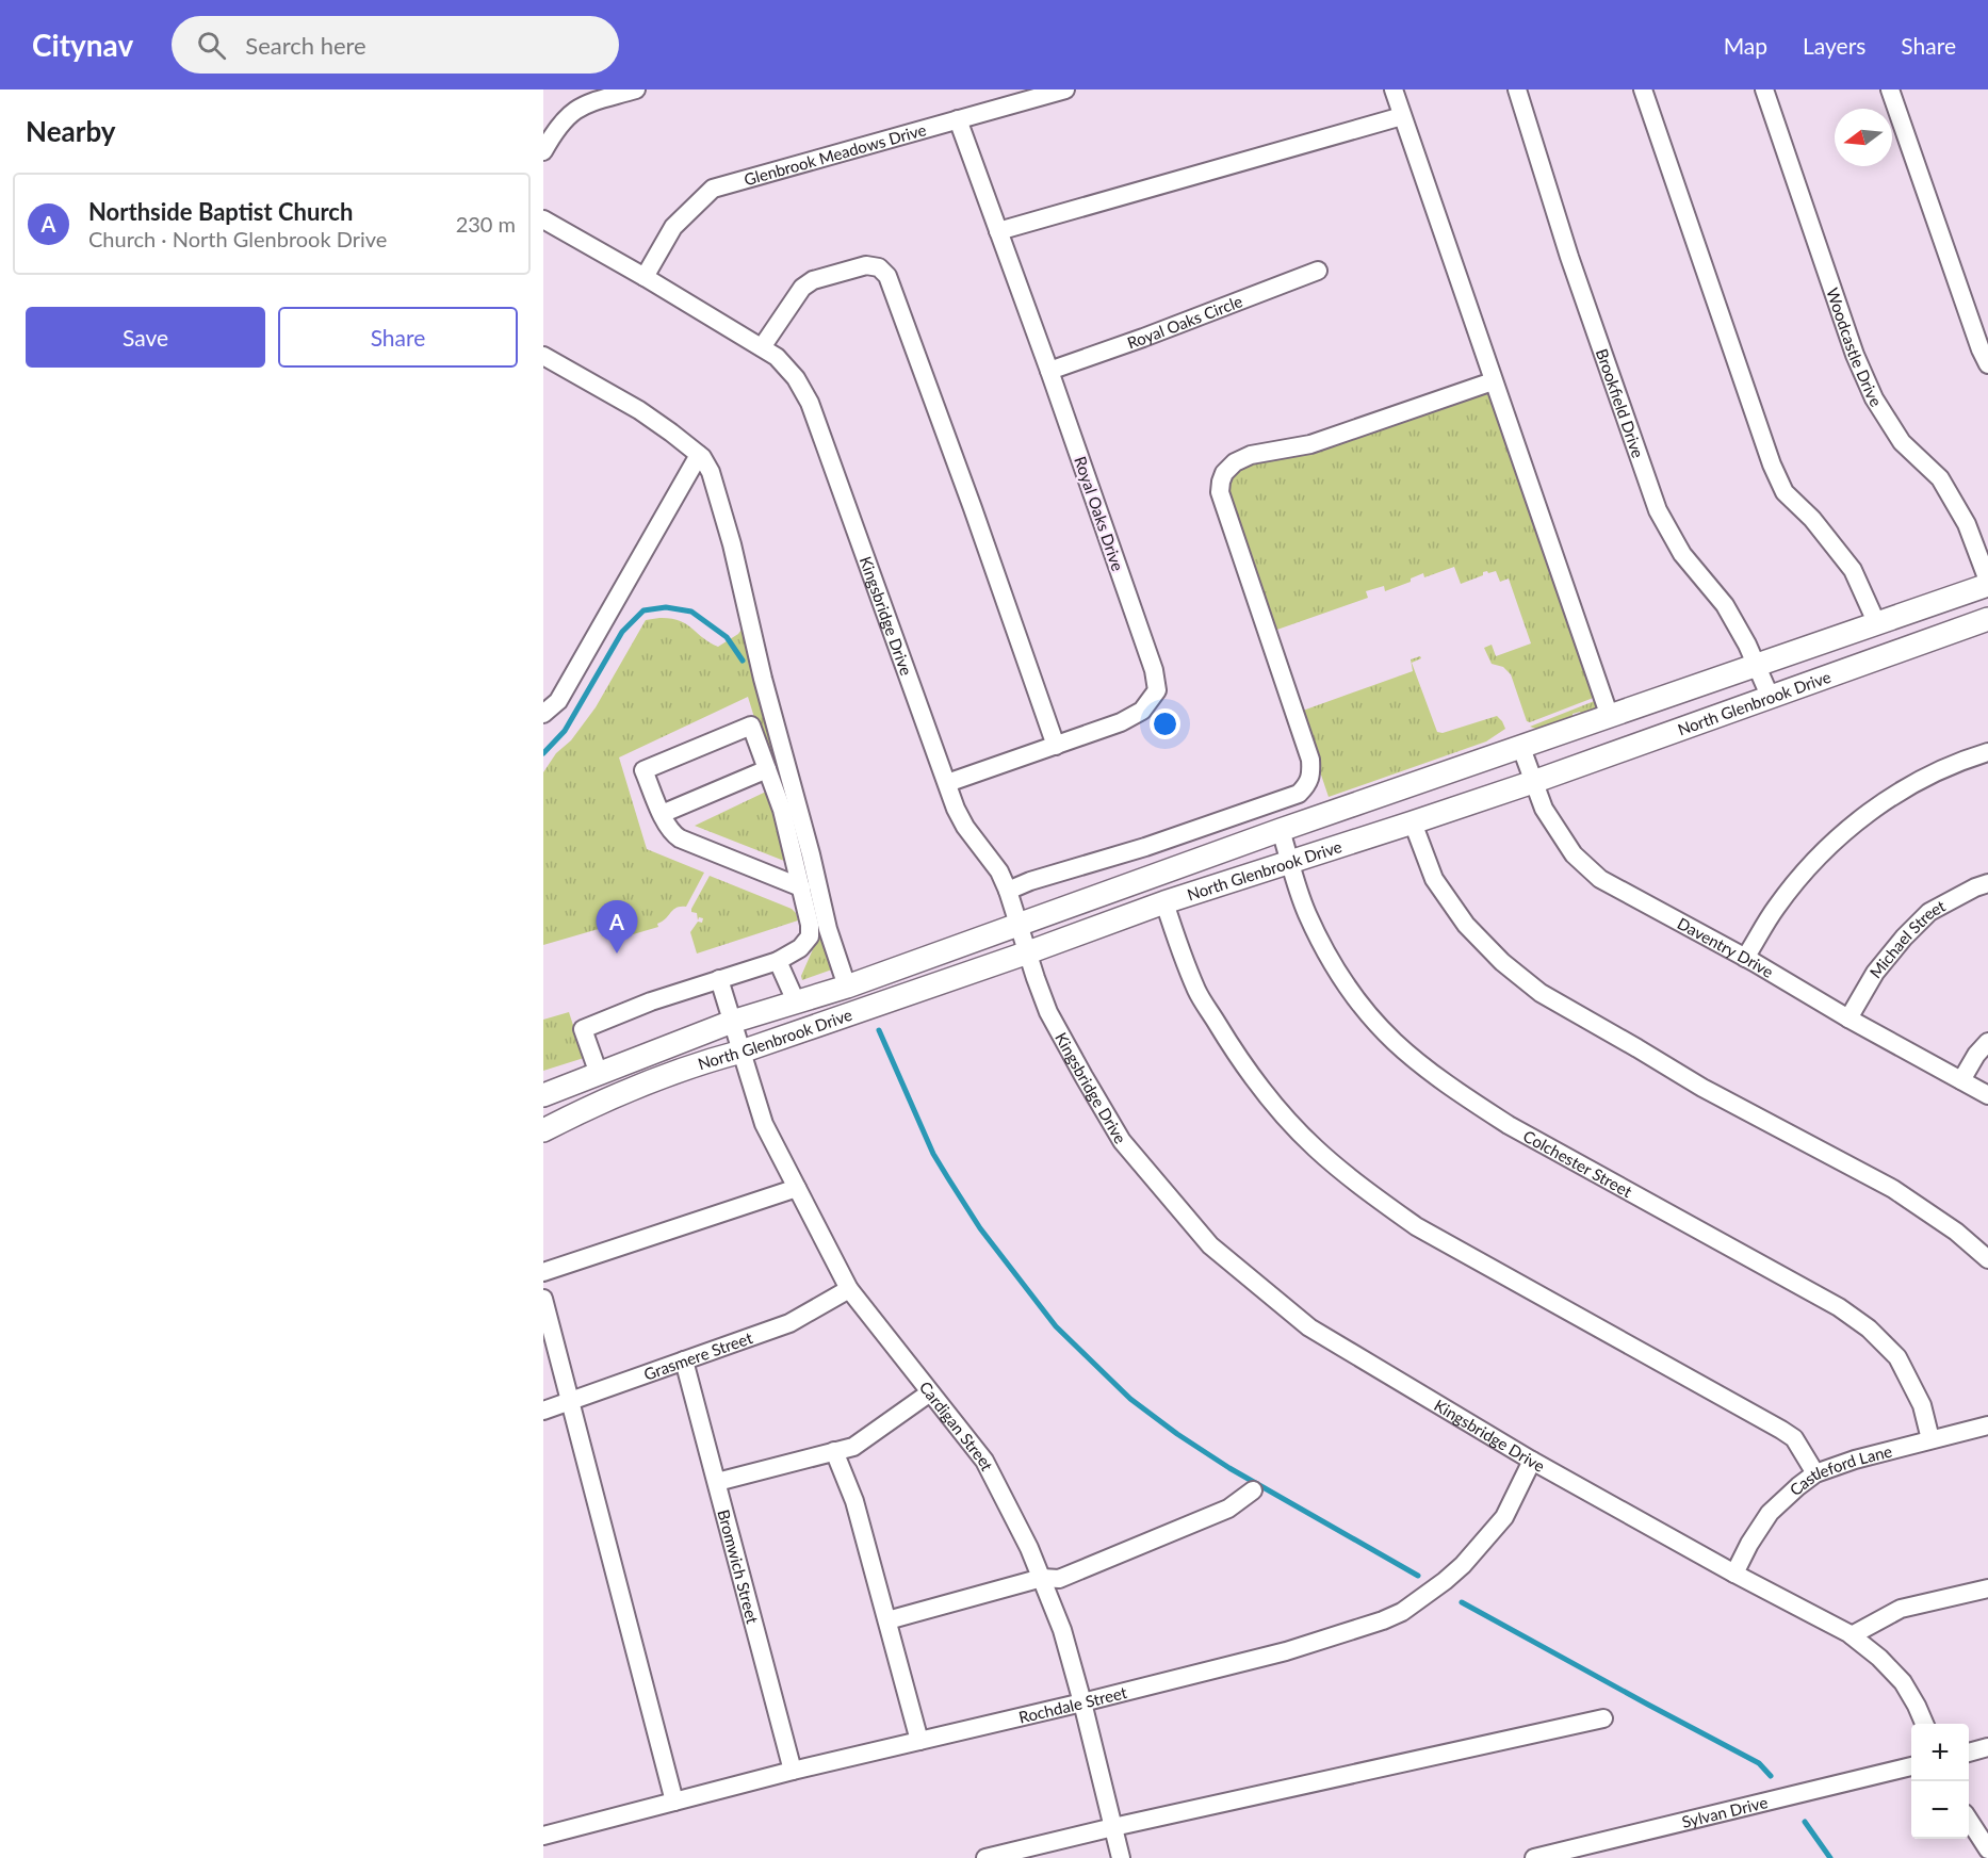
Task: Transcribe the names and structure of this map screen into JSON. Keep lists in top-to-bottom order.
{
  "streets": {
    "main road": ["North Glenbrook Drive"],
    "street": [
      "Glenbrook Meadows Drive",
      "Royal Oaks Circle",
      "Woodcastle Drive",
      "Brookfield Drive",
      "Royal Oaks Drive",
      "Kingsbridge Drive",
      "Michael Street",
      "Daventry Drive",
      "Colchester Street",
      "Grasmere Street",
      "Cardigan Street",
      "Castleford Lane",
      "Bromwich Street",
      "Rochdale Street",
      "Sylvan Drive"
    ]
  },
  "crossings": [
    ["Glenbrook Meadows Drive", "Royal Oaks Drive"],
    ["Glenbrook Meadows Drive", "Kingsbridge Drive"],
    ["Royal Oaks Circle", "Royal Oaks Drive"],
    ["Brookfield Drive", "North Glenbrook Drive"],
    ["Royal Oaks Drive", "Kingsbridge Drive"],
    ["Kingsbridge Drive", "North Glenbrook Drive"],
    ["Kingsbridge Drive", "Castleford Lane"],
    ["Kingsbridge Drive", "Rochdale Street"],
    ["North Glenbrook Drive", "Daventry Drive"],
    ["North Glenbrook Drive", "Colchester Street"],
    ["North Glenbrook Drive", "Cardigan Street"],
    ["Michael Street", "Daventry Drive"],
    ["Colchester Street", "Castleford Lane"],
    ["Grasmere Street", "Cardigan Street"],
    ["Grasmere Street", "Bromwich Street"],
    ["Cardigan Street", "Rochdale Street"],
    ["Bromwich Street", "Rochdale Street"]
  ],
  "north": "left",
  "page": {
    "header": "Citynav",
    "search": "Search here",
    "nav": ["Map", "Layers", "Share"],
    "heading": "Nearby",
    "list": [
      {
        "mark": "A",
        "name": "Northside Baptist Church",
        "note": "Church · North Glenbrook Drive",
        "value": "230 m"
      }
    ],
    "buttons": ["Save", "Share"],
    "pins": "A",
    "map_buttons": ["+", "−"]
  }
}
